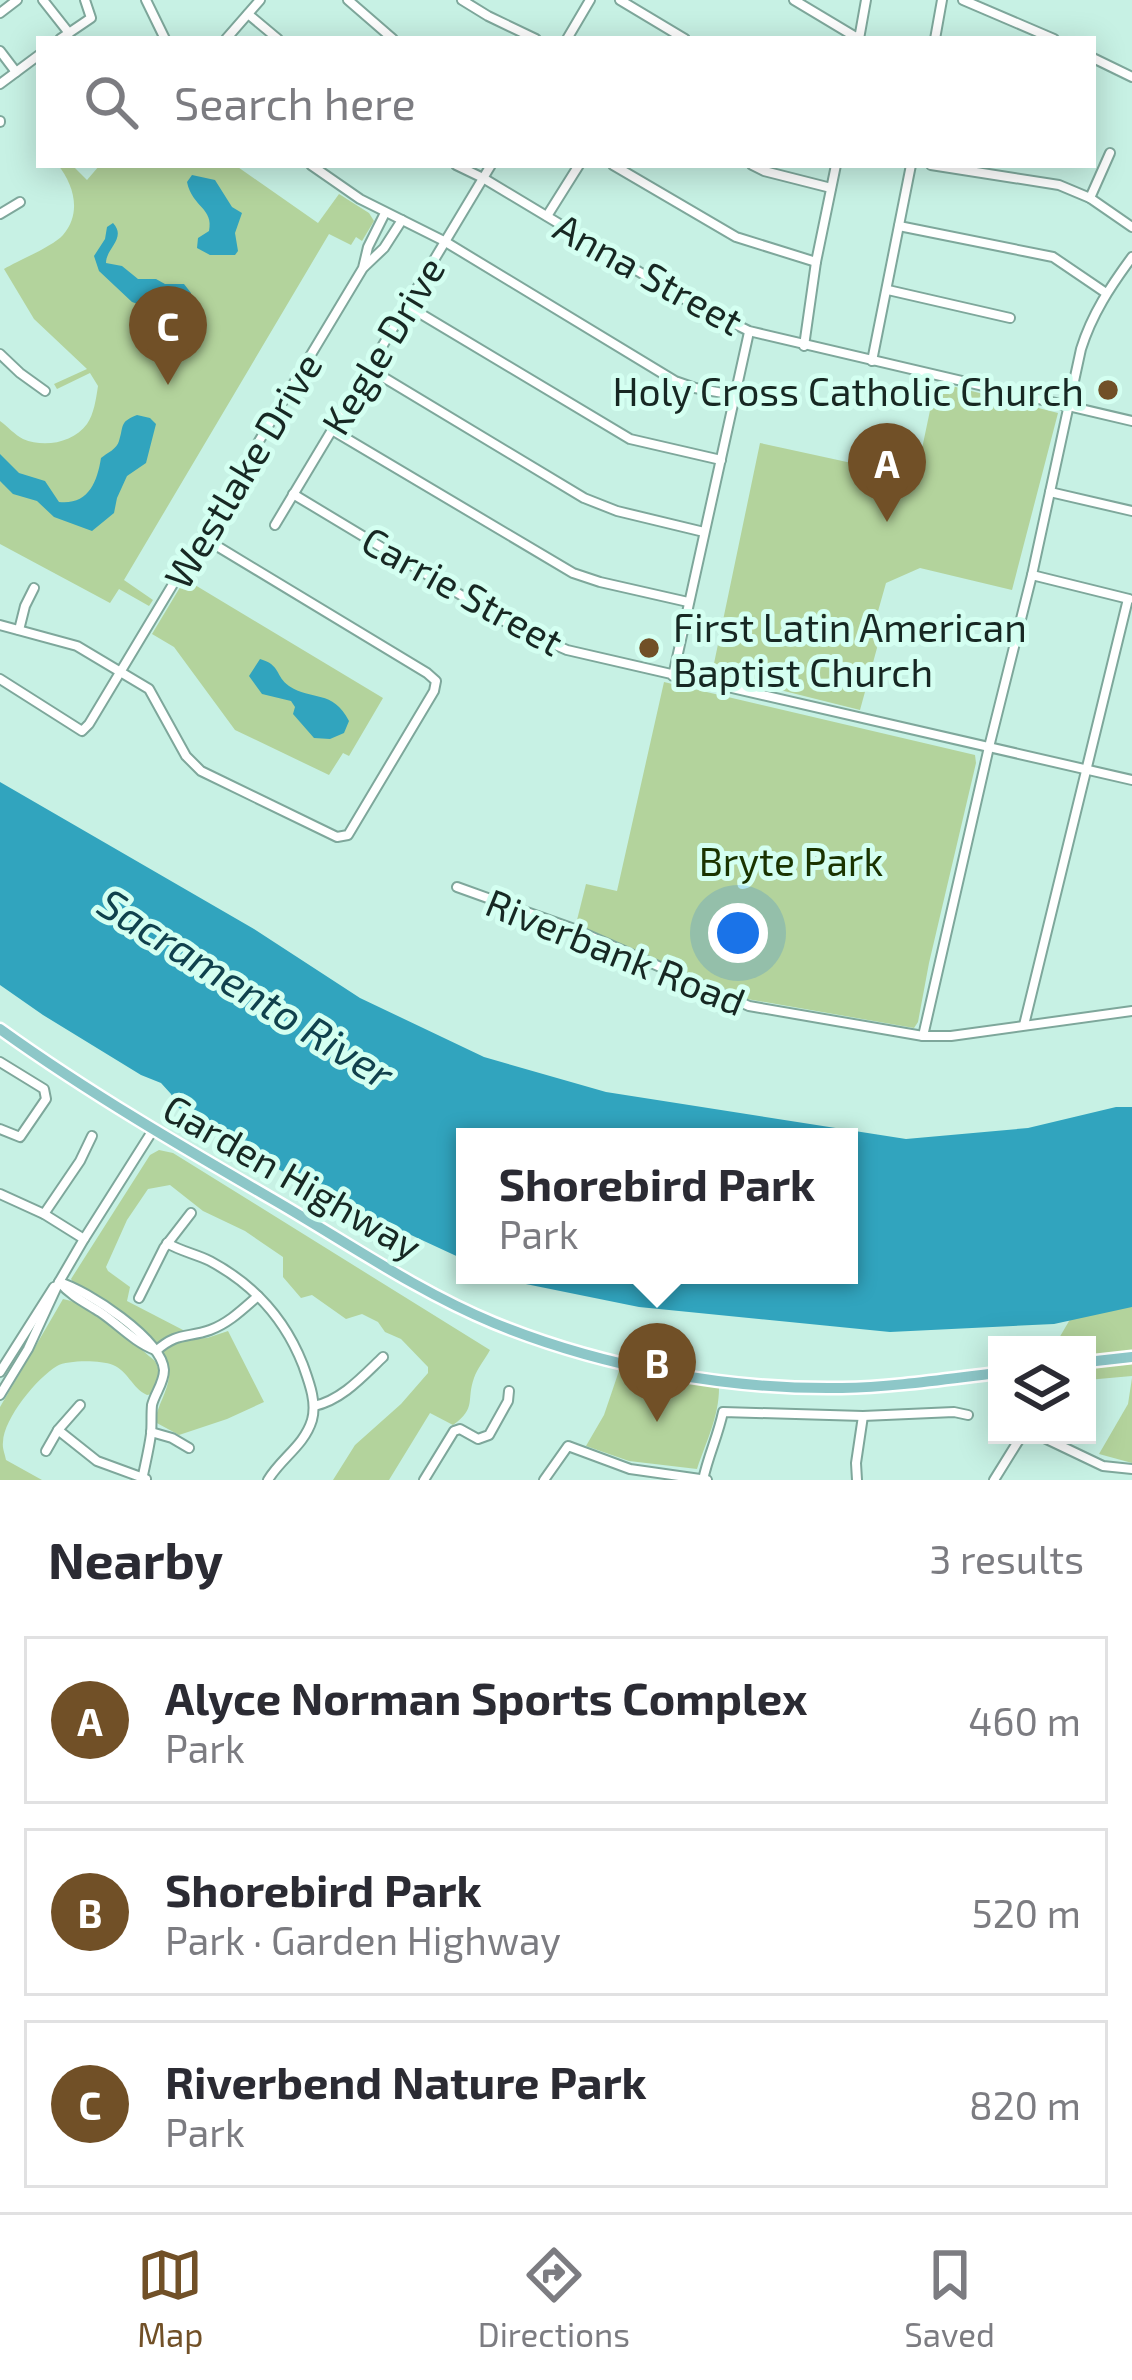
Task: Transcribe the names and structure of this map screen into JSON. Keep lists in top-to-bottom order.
{
  "streets": {
    "main road": ["Garden Highway"],
    "street": [
      "Anna Street",
      "Kegle Drive",
      "Westlake Drive",
      "Carrie Street",
      "Riverbank Road"
    ]
  },
  "crossings": [
    ["Anna Street", "Kegle Drive"],
    ["Kegle Drive", "Carrie Street"]
  ],
  "water": ["Sacramento River"],
  "parks": ["Bryte Park"],
  "places": ["Holy Cross Catholic Church", "First Latin American Baptist Church"],
  "page": {
    "search": "Search here",
    "pins": ["C", "A", "B"],
    "popup": ["Shorebird Park", "Park"],
    "heading": ["Nearby", "3 results"],
    "list": [
      {
        "mark": "A",
        "name": "Alyce Norman Sports Complex",
        "note": "Park",
        "value": "460 m"
      },
      {
        "mark": "B",
        "name": "Shorebird Park",
        "note": "Park · Garden Highway",
        "value": "520 m"
      },
      {
        "mark": "C",
        "name": "Riverbend Nature Park",
        "note": "Park",
        "value": "820 m"
      }
    ],
    "nav": ["Map", "Directions", "Saved"]
  }
}
